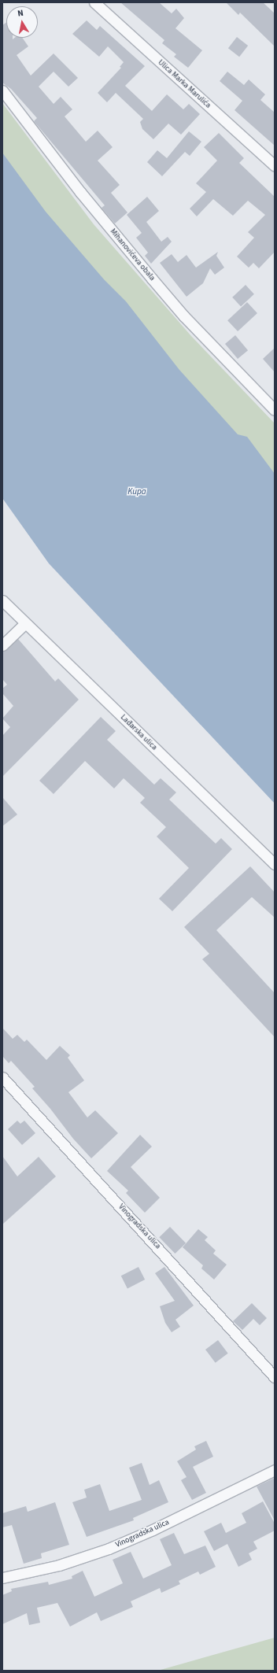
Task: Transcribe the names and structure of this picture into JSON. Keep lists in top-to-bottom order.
{
  "streets": {
    "street": [
      "Ulica Marka Marulića",
      "Mihanovićeva obala",
      "Lađarska ulica",
      "Vinogradska ulica"
    ]
  },
  "water": ["Kupa"],
  "north": "top"
}
